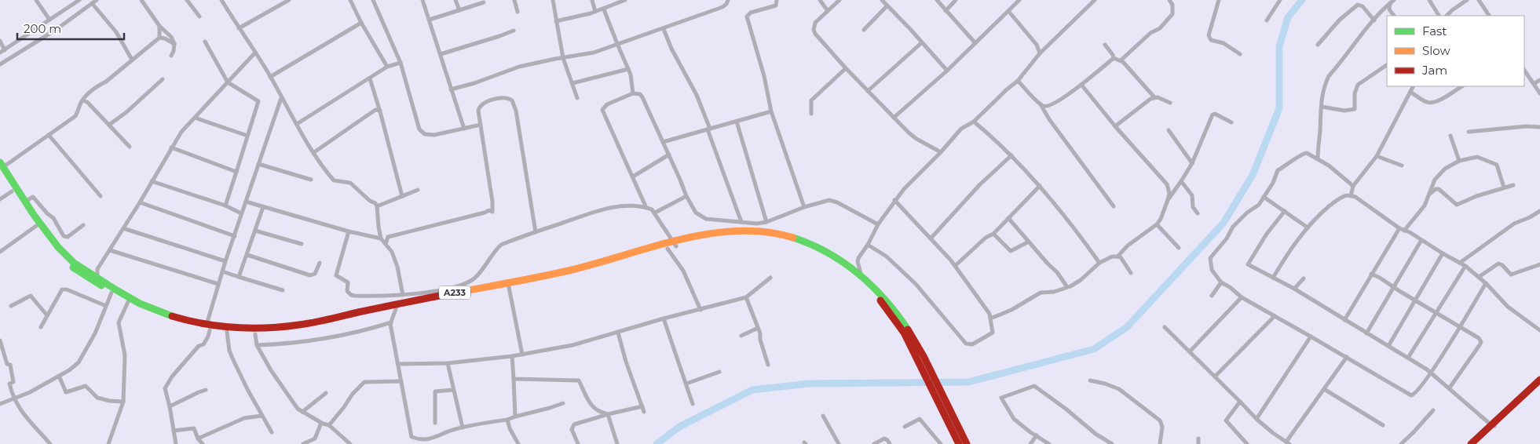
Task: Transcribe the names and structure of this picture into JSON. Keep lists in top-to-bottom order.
{
  "streets": {
    "main road": ["A233"]
  },
  "legend": ["Fast", "Slow", "Jam"],
  "scale_bar": "200 m"
}
